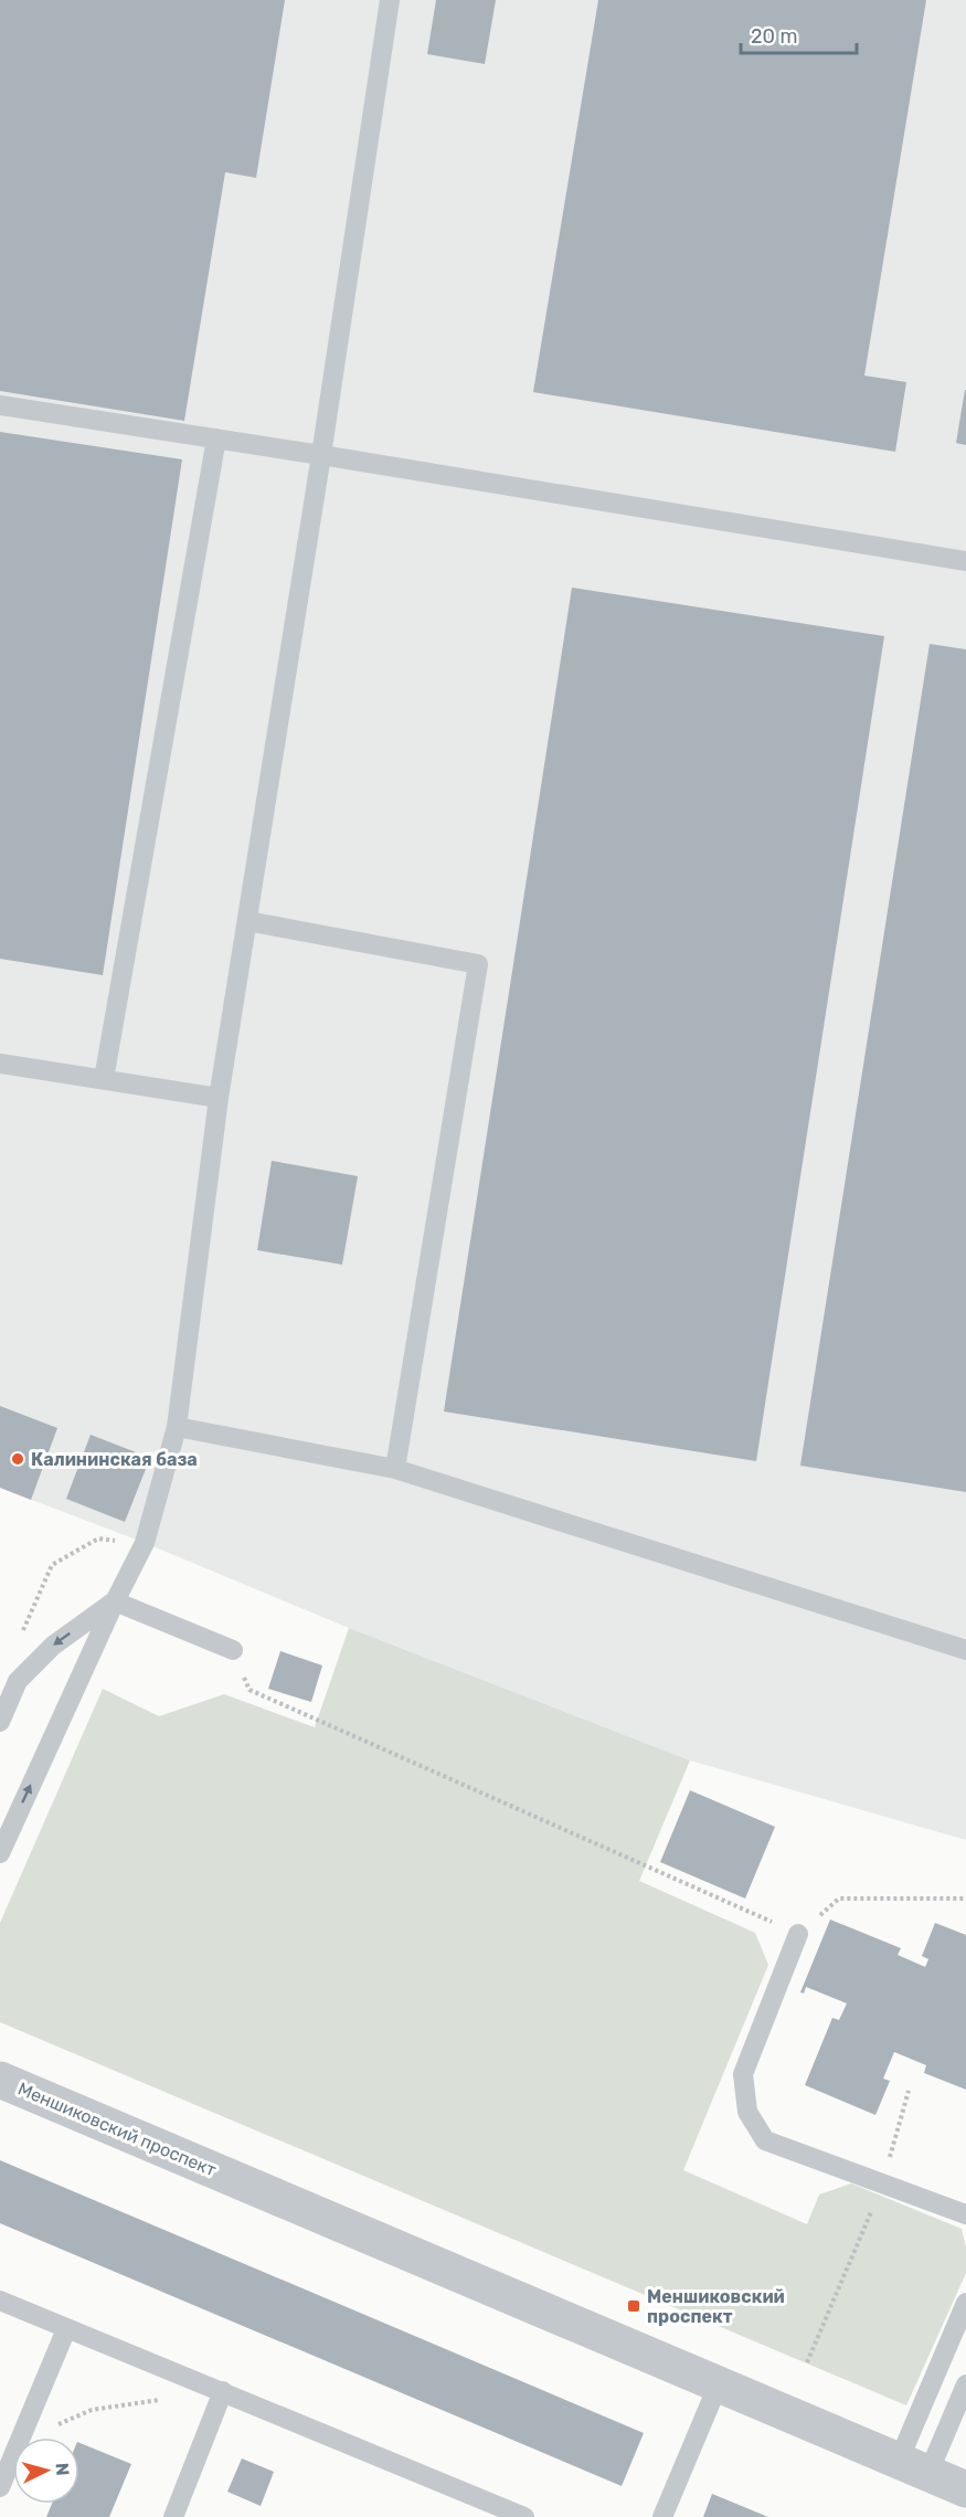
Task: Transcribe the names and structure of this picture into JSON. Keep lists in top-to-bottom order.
{
  "streets": {
    "street": ["Меншиковский проспект"]
  },
  "places": {
    "other": ["Калининская база"],
    "transit": ["Меншиковский проспект"]
  },
  "scale_bar": "20 m",
  "north": "right"
}
